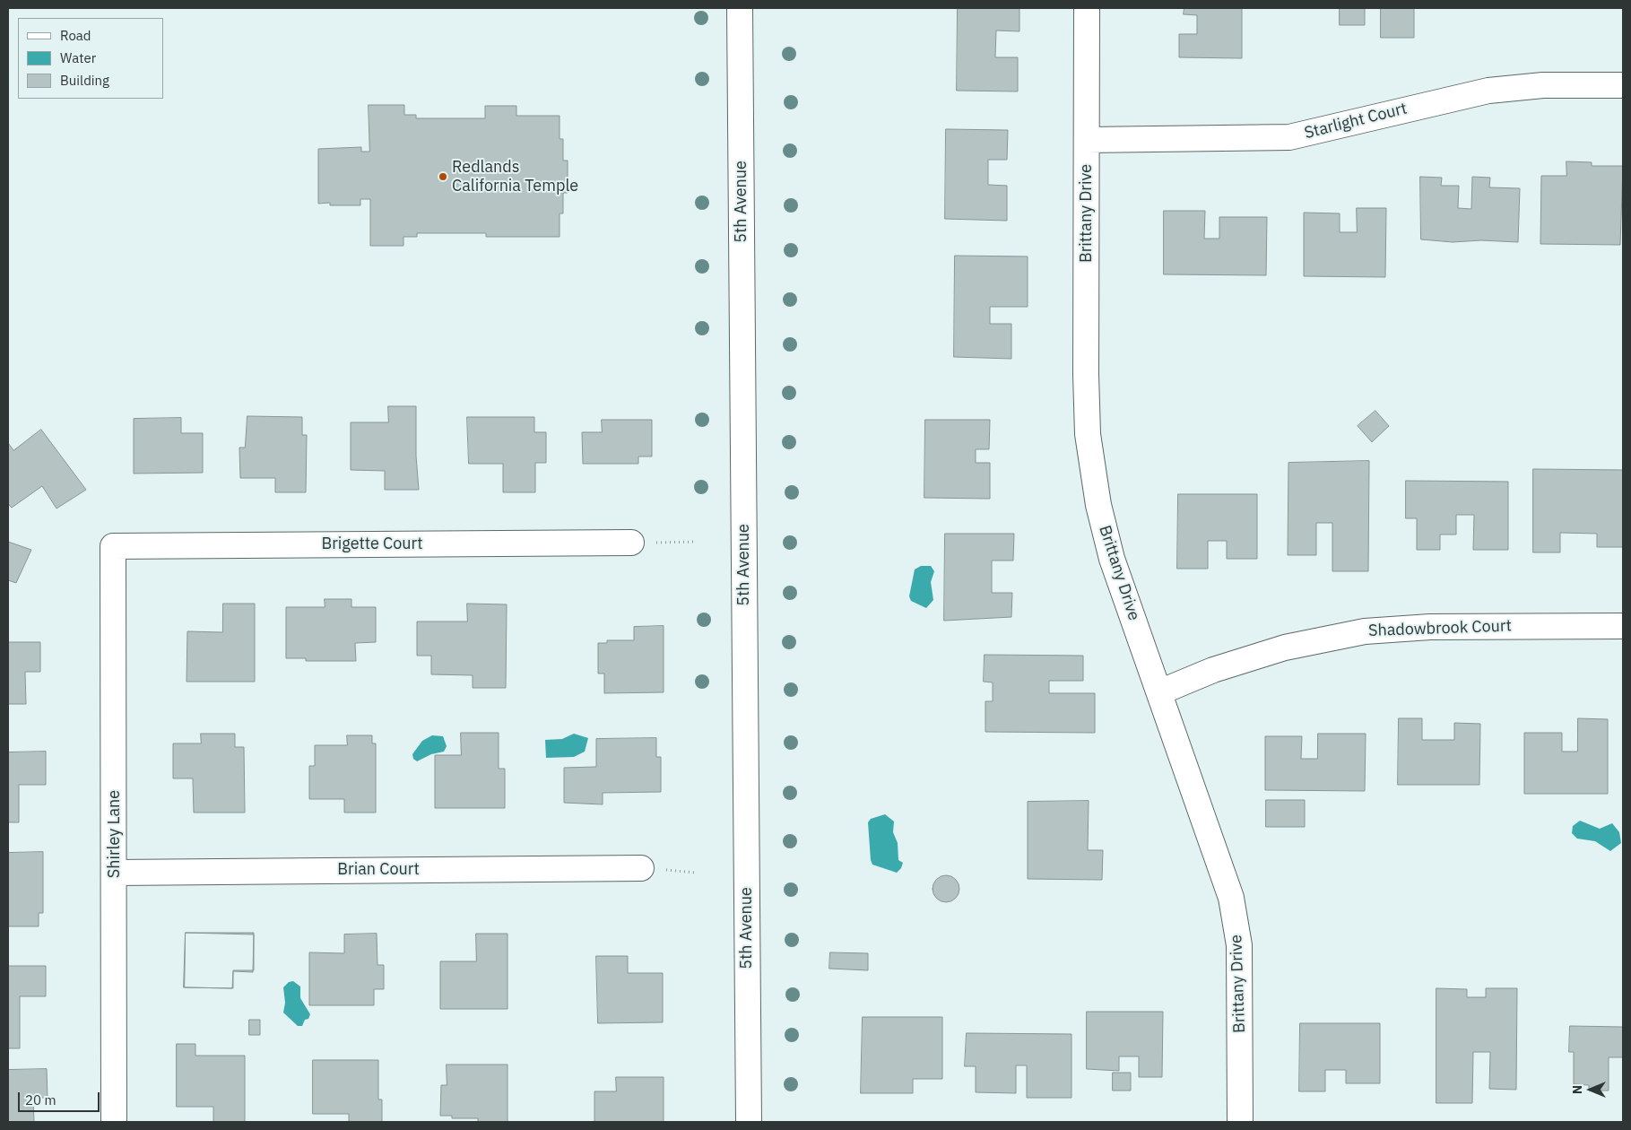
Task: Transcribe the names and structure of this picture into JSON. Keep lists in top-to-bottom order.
{
  "streets": {
    "street": [
      "Starlight Court",
      "5th Avenue",
      "Brittany Drive",
      "Brigette Court",
      "Shadowbrook Court",
      "Shirley Lane",
      "Brian Court"
    ]
  },
  "crossings": [
    ["Starlight Court", "Brittany Drive"],
    ["Brittany Drive", "Shadowbrook Court"],
    ["Brigette Court", "Shirley Lane"],
    ["Shirley Lane", "Brian Court"]
  ],
  "places": ["Redlands California Temple"],
  "legend": ["Road", "Water", "Building"],
  "scale_bar": "20 m",
  "north": "left"
}
